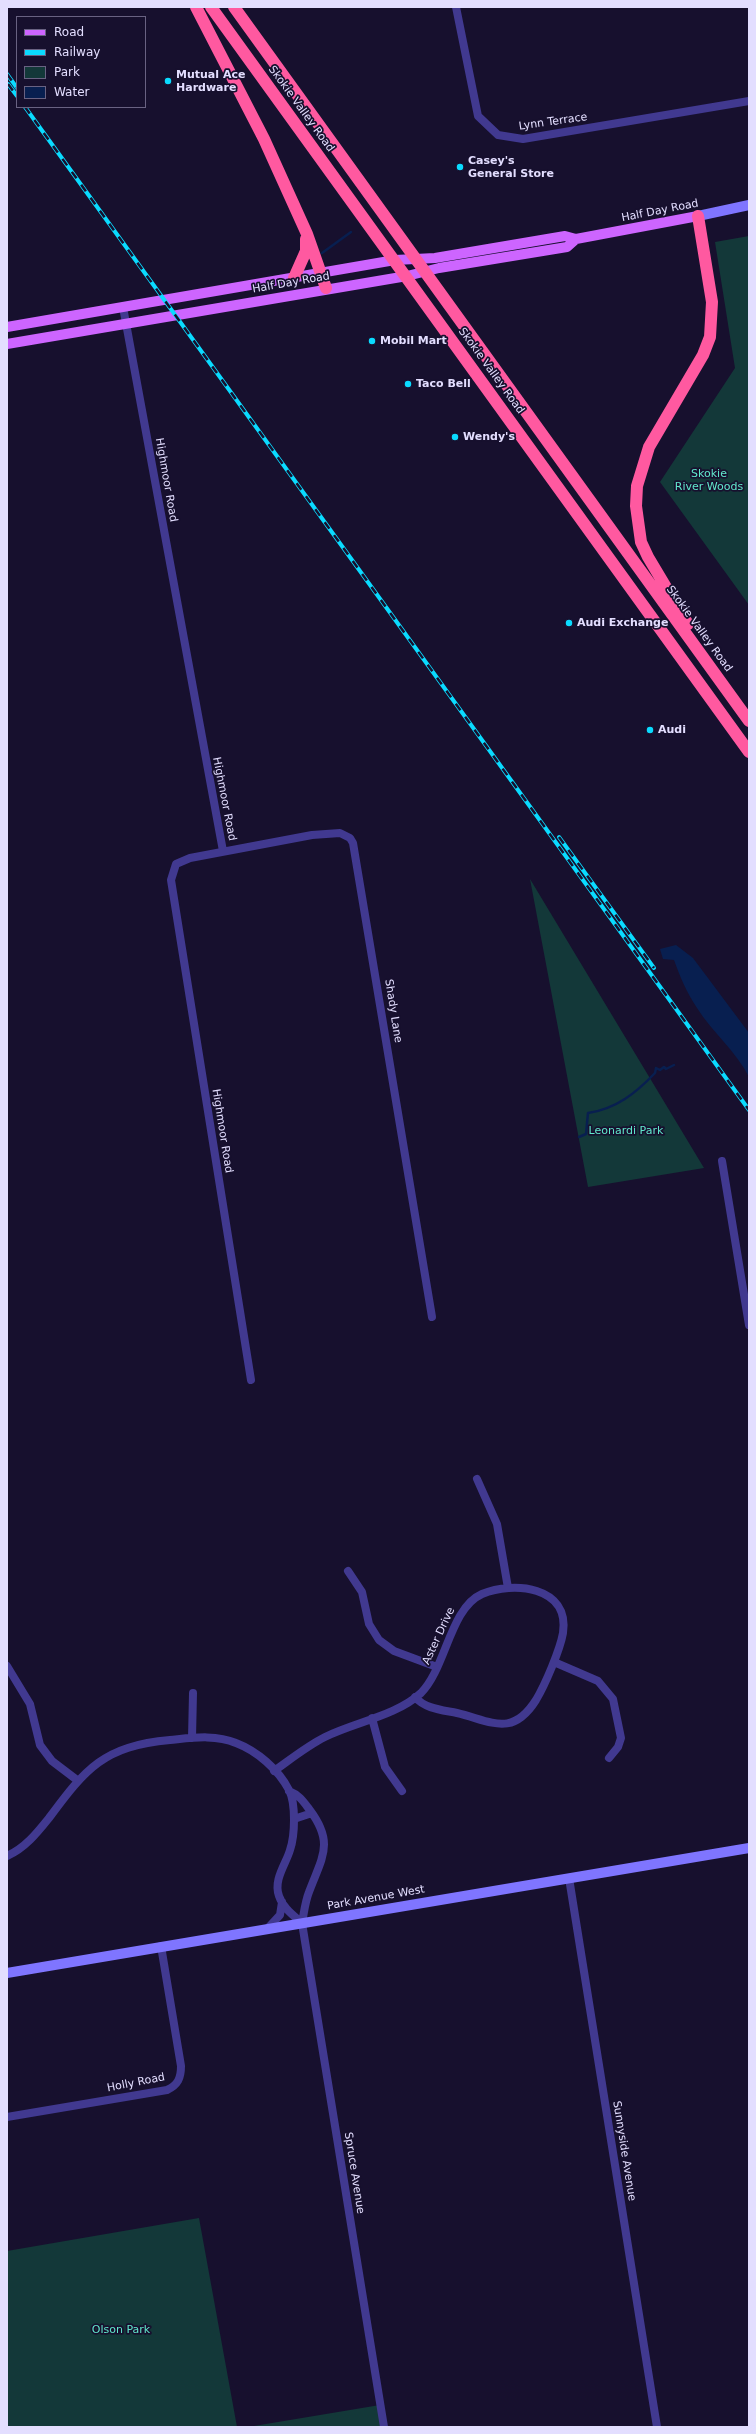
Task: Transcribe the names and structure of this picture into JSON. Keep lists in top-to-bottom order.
{
  "streets": {
    "highway": ["Skokie Valley Road"],
    "main road": ["Half Day Road"],
    "street": [
      "Lynn Terrace",
      "Highmoor Road",
      "Shady Lane",
      "Aster Drive",
      "Park Avenue West",
      "Holly Road",
      "Sunnyside Avenue",
      "Spruce Avenue"
    ]
  },
  "crossings": [
    ["Skokie Valley Road", "Half Day Road"],
    ["Half Day Road", "Highmoor Road"],
    ["Highmoor Road", "Shady Lane"],
    ["Park Avenue West", "Holly Road"],
    ["Park Avenue West", "Sunnyside Avenue"],
    ["Park Avenue West", "Spruce Avenue"]
  ],
  "parks": ["Skokie River Woods", "Leonardi Park", "Olson Park"],
  "places": [
    "Mutual Ace Hardware",
    "Casey's General Store",
    "Mobil Mart",
    "Taco Bell",
    "Wendy's",
    "Audi Exchange",
    "Audi"
  ],
  "legend": [
    "Road",
    "Railway",
    "Park",
    "Water"
  ]
}
